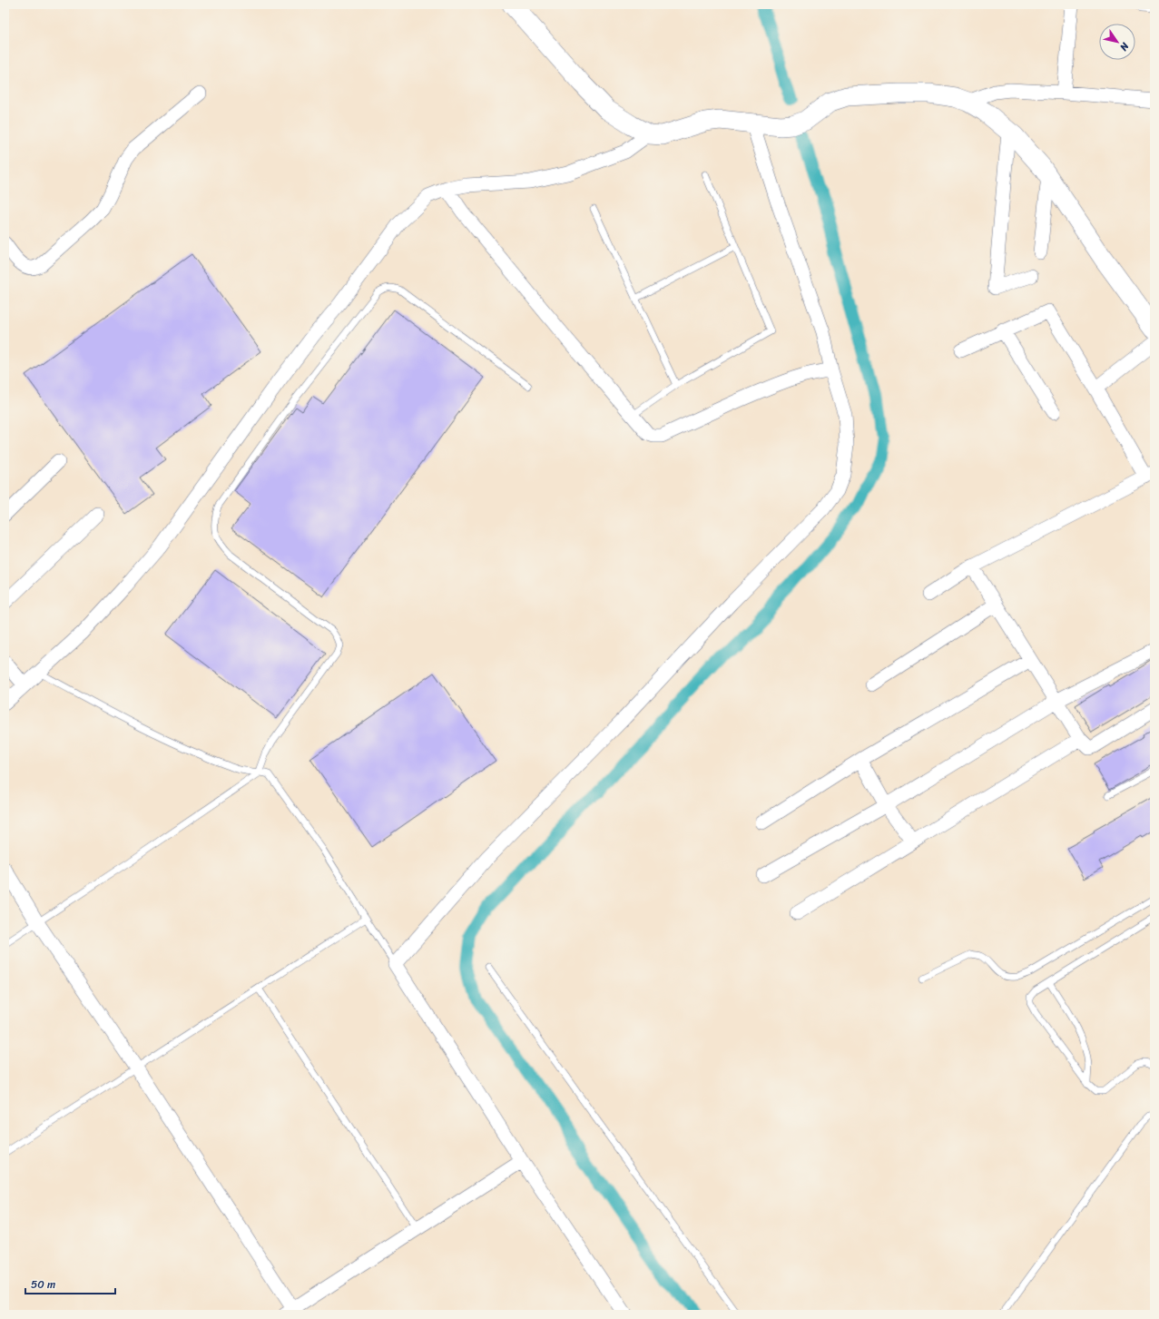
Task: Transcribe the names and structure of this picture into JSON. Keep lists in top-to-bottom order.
{
  "scale_bar": "50 m",
  "north": "bottom right"
}
